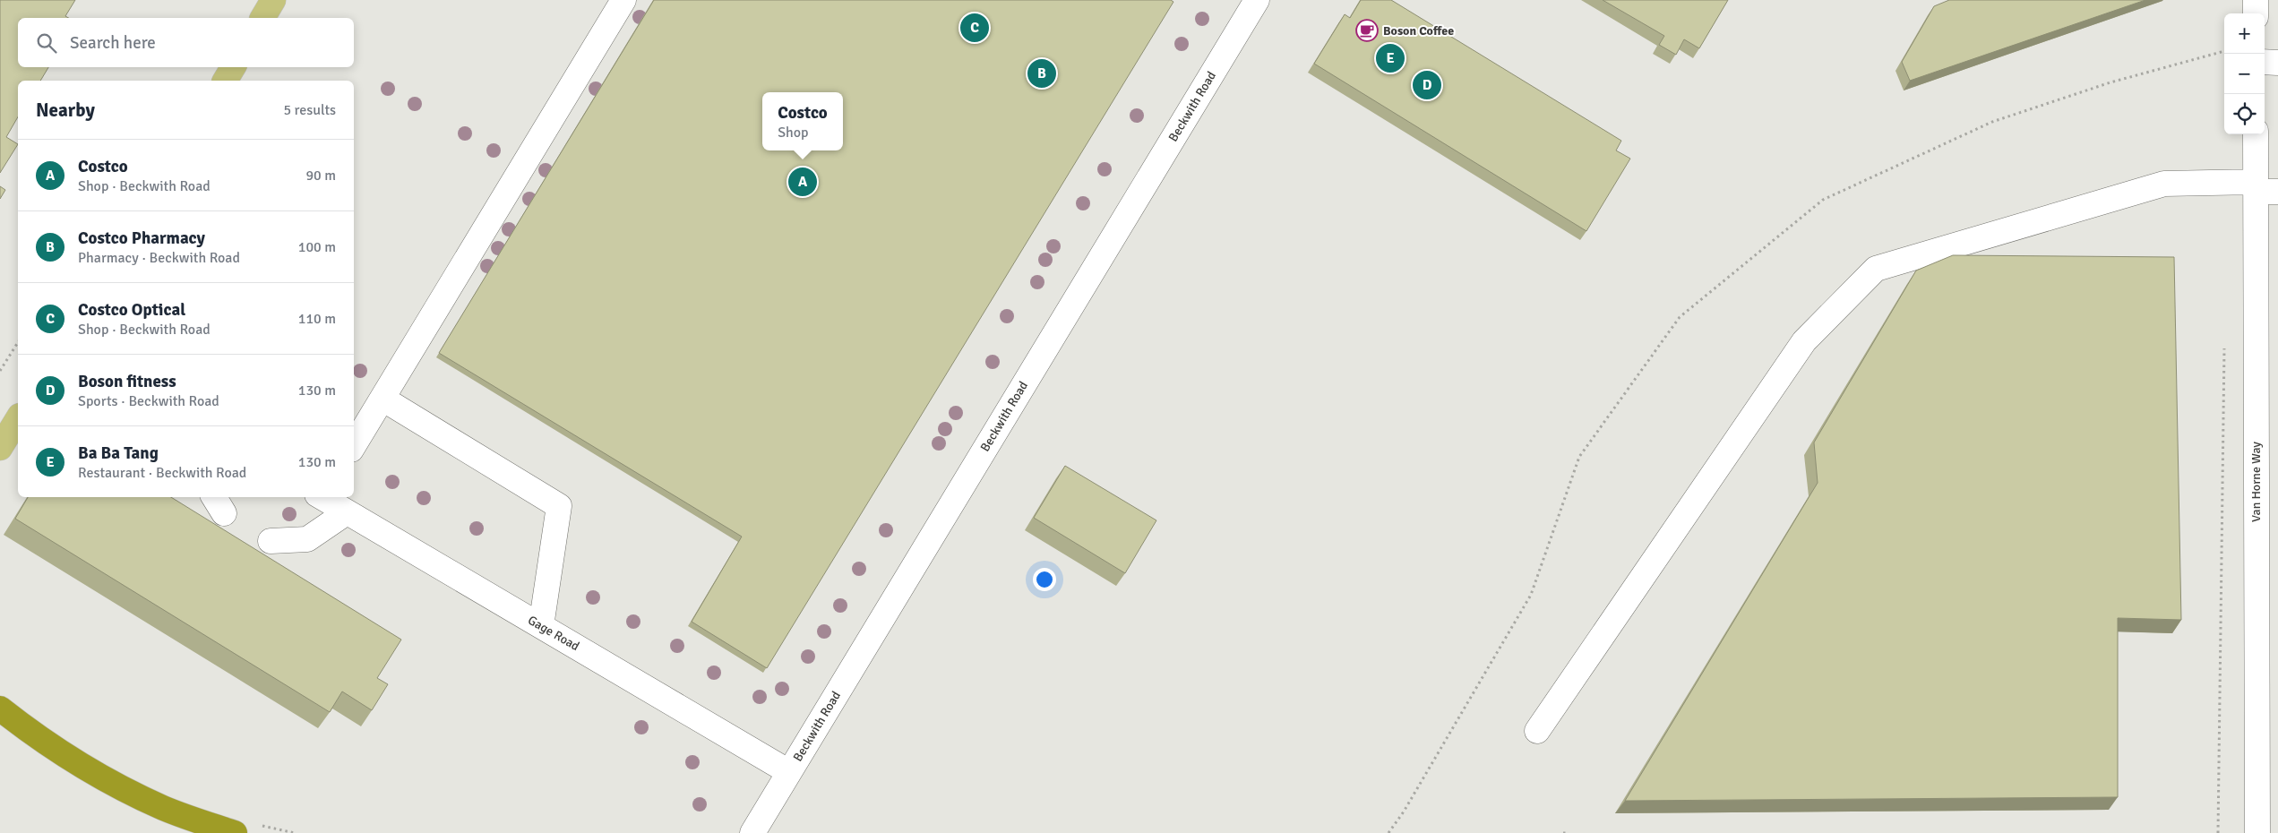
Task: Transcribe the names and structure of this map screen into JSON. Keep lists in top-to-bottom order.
{
  "streets": {
    "street": ["Beckwith Road", "Van Horne Way", "Gage Road"]
  },
  "crossings": [
    ["Beckwith Road", "Gage Road"]
  ],
  "places": {
    "cafe": ["Boson Coffee"]
  },
  "page": {
    "pins": [
      "C",
      "E",
      "B",
      "D",
      "A"
    ],
    "map_buttons": ["+", "−"],
    "search": "Search here",
    "heading": ["Nearby", "5 results"],
    "popup": ["Costco", "Shop"],
    "list": [
      {
        "mark": "A",
        "name": "Costco",
        "note": "Shop · Beckwith Road",
        "value": "90 m"
      },
      {
        "mark": "B",
        "name": "Costco Pharmacy",
        "note": "Pharmacy · Beckwith Road",
        "value": "100 m"
      },
      {
        "mark": "C",
        "name": "Costco Optical",
        "note": "Shop · Beckwith Road",
        "value": "110 m"
      },
      {
        "mark": "D",
        "name": "Boson fitness",
        "note": "Sports · Beckwith Road",
        "value": "130 m"
      },
      {
        "mark": "E",
        "name": "Ba Ba Tang",
        "note": "Restaurant · Beckwith Road",
        "value": "130 m"
      }
    ]
  }
}
